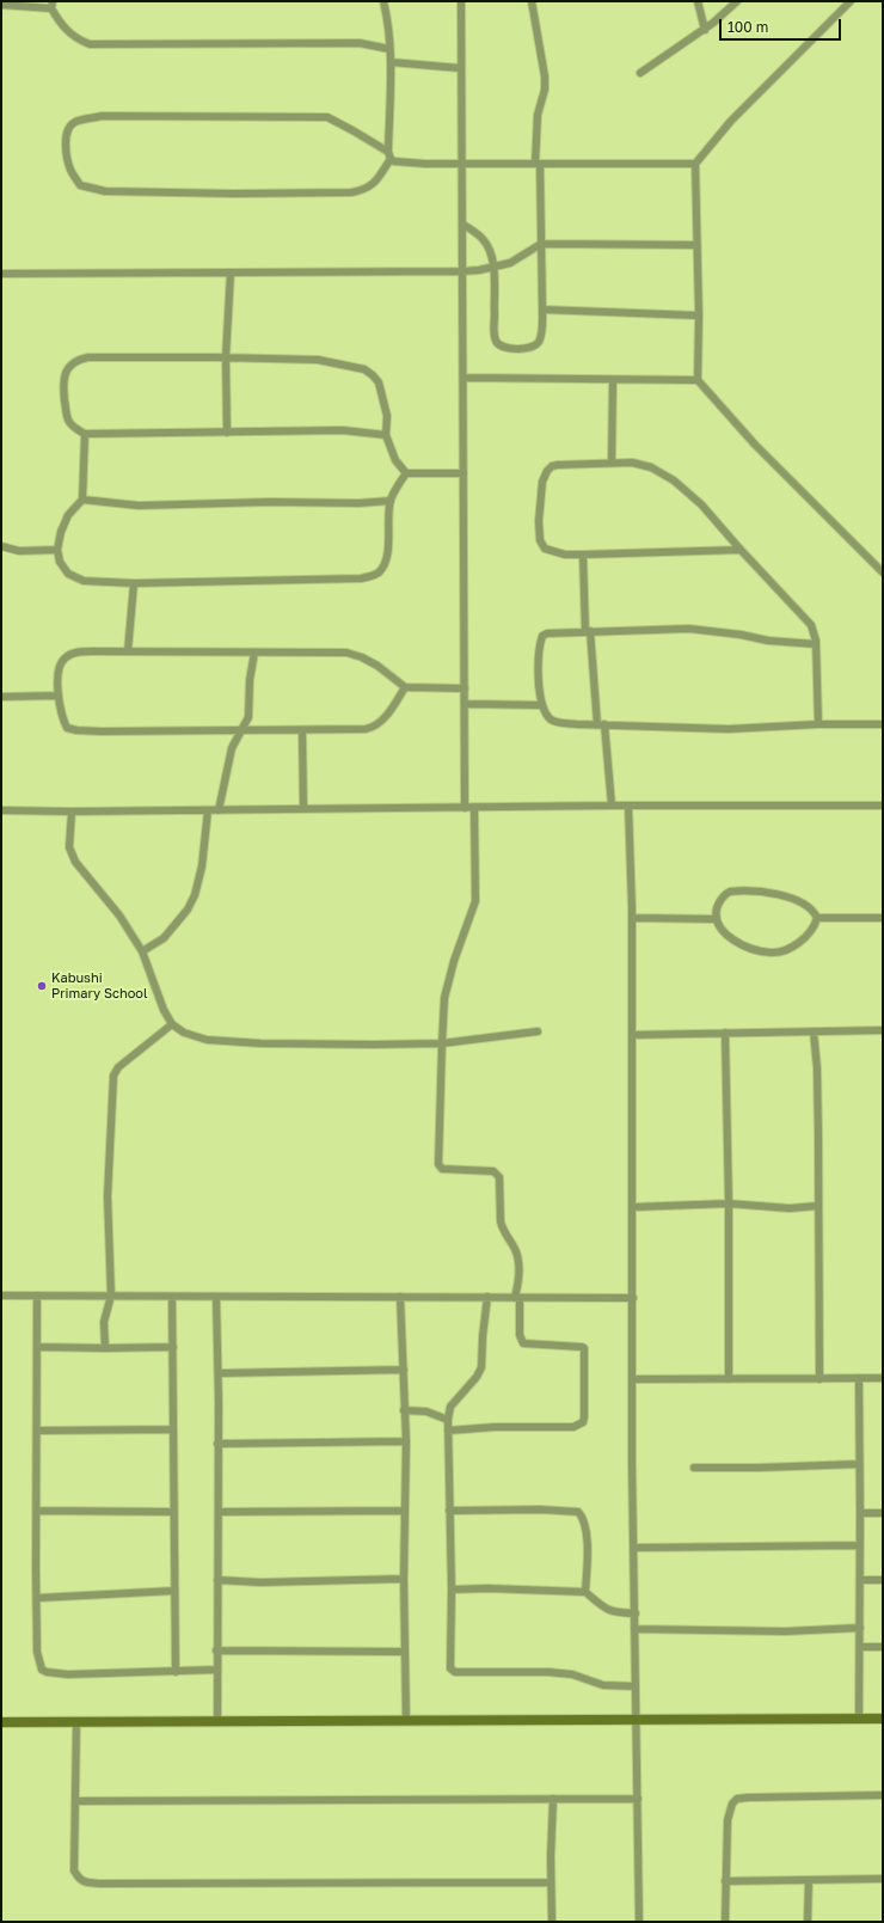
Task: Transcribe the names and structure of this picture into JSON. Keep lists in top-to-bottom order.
{
  "places": ["Kabushi Primary School"],
  "scale_bar": "100 m"
}
